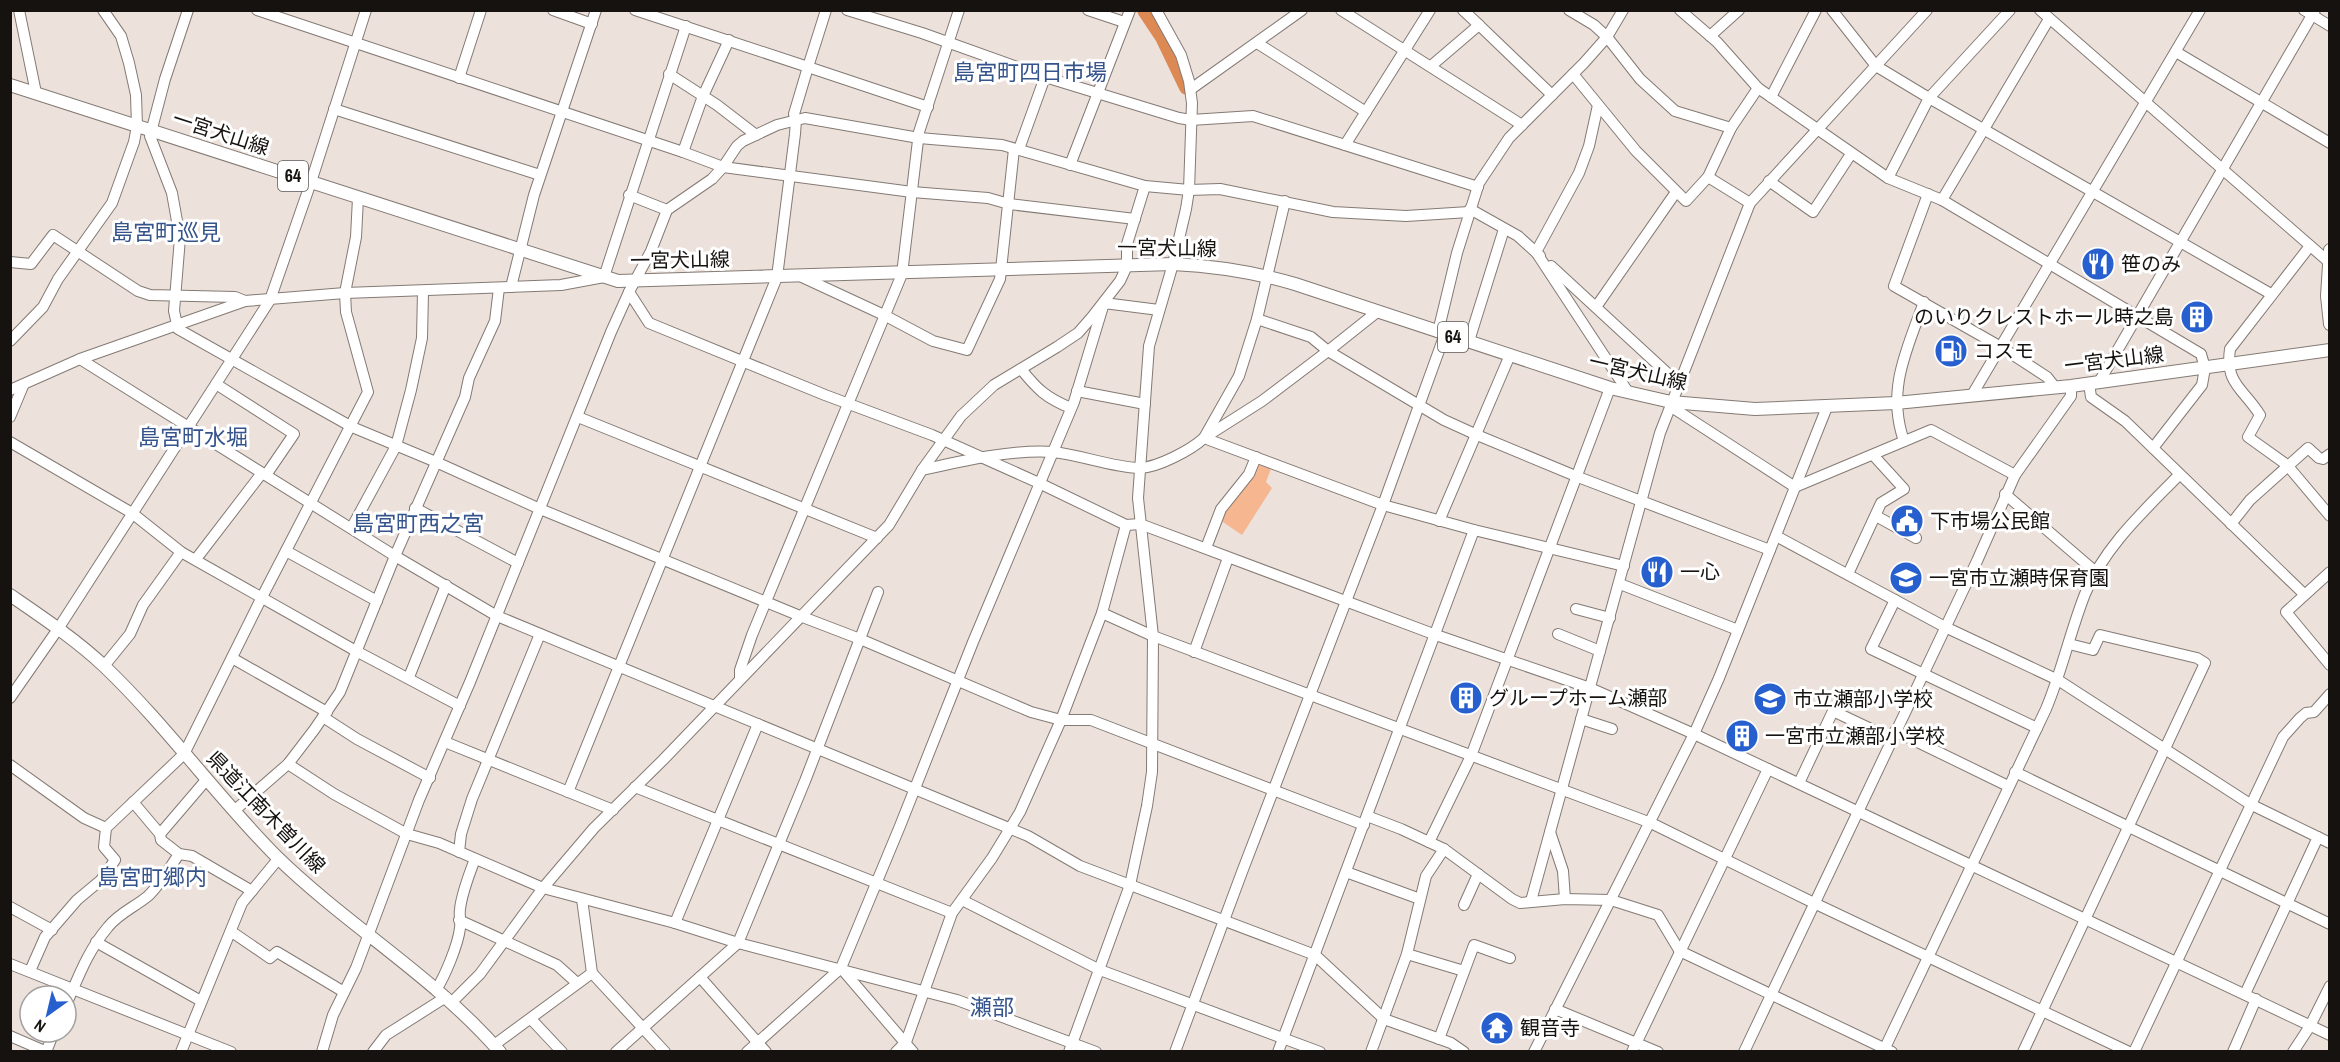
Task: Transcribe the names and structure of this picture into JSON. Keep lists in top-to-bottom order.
{
  "streets": {
    "main road": ["一宮犬山線", "64", "県道江南木曽川線"]
  },
  "districts": [
    "島宮町四日市場",
    "島宮町巡見",
    "島宮町水堀",
    "島宮町西之宮",
    "島宮町郷内",
    "瀬部"
  ],
  "places": {
    "restaurant": ["笹のみ", "一心"],
    "building": ["のいりクレストホール時之島", "グループホーム瀬部", "一宮市立瀬部小学校"],
    "fuel station": ["コスモ"],
    "public building": ["下市場公民館"],
    "school or university": ["一宮市立瀬時保育園", "市立瀬部小学校"],
    "temple": ["観音寺"]
  },
  "north": "bottom left"
}
